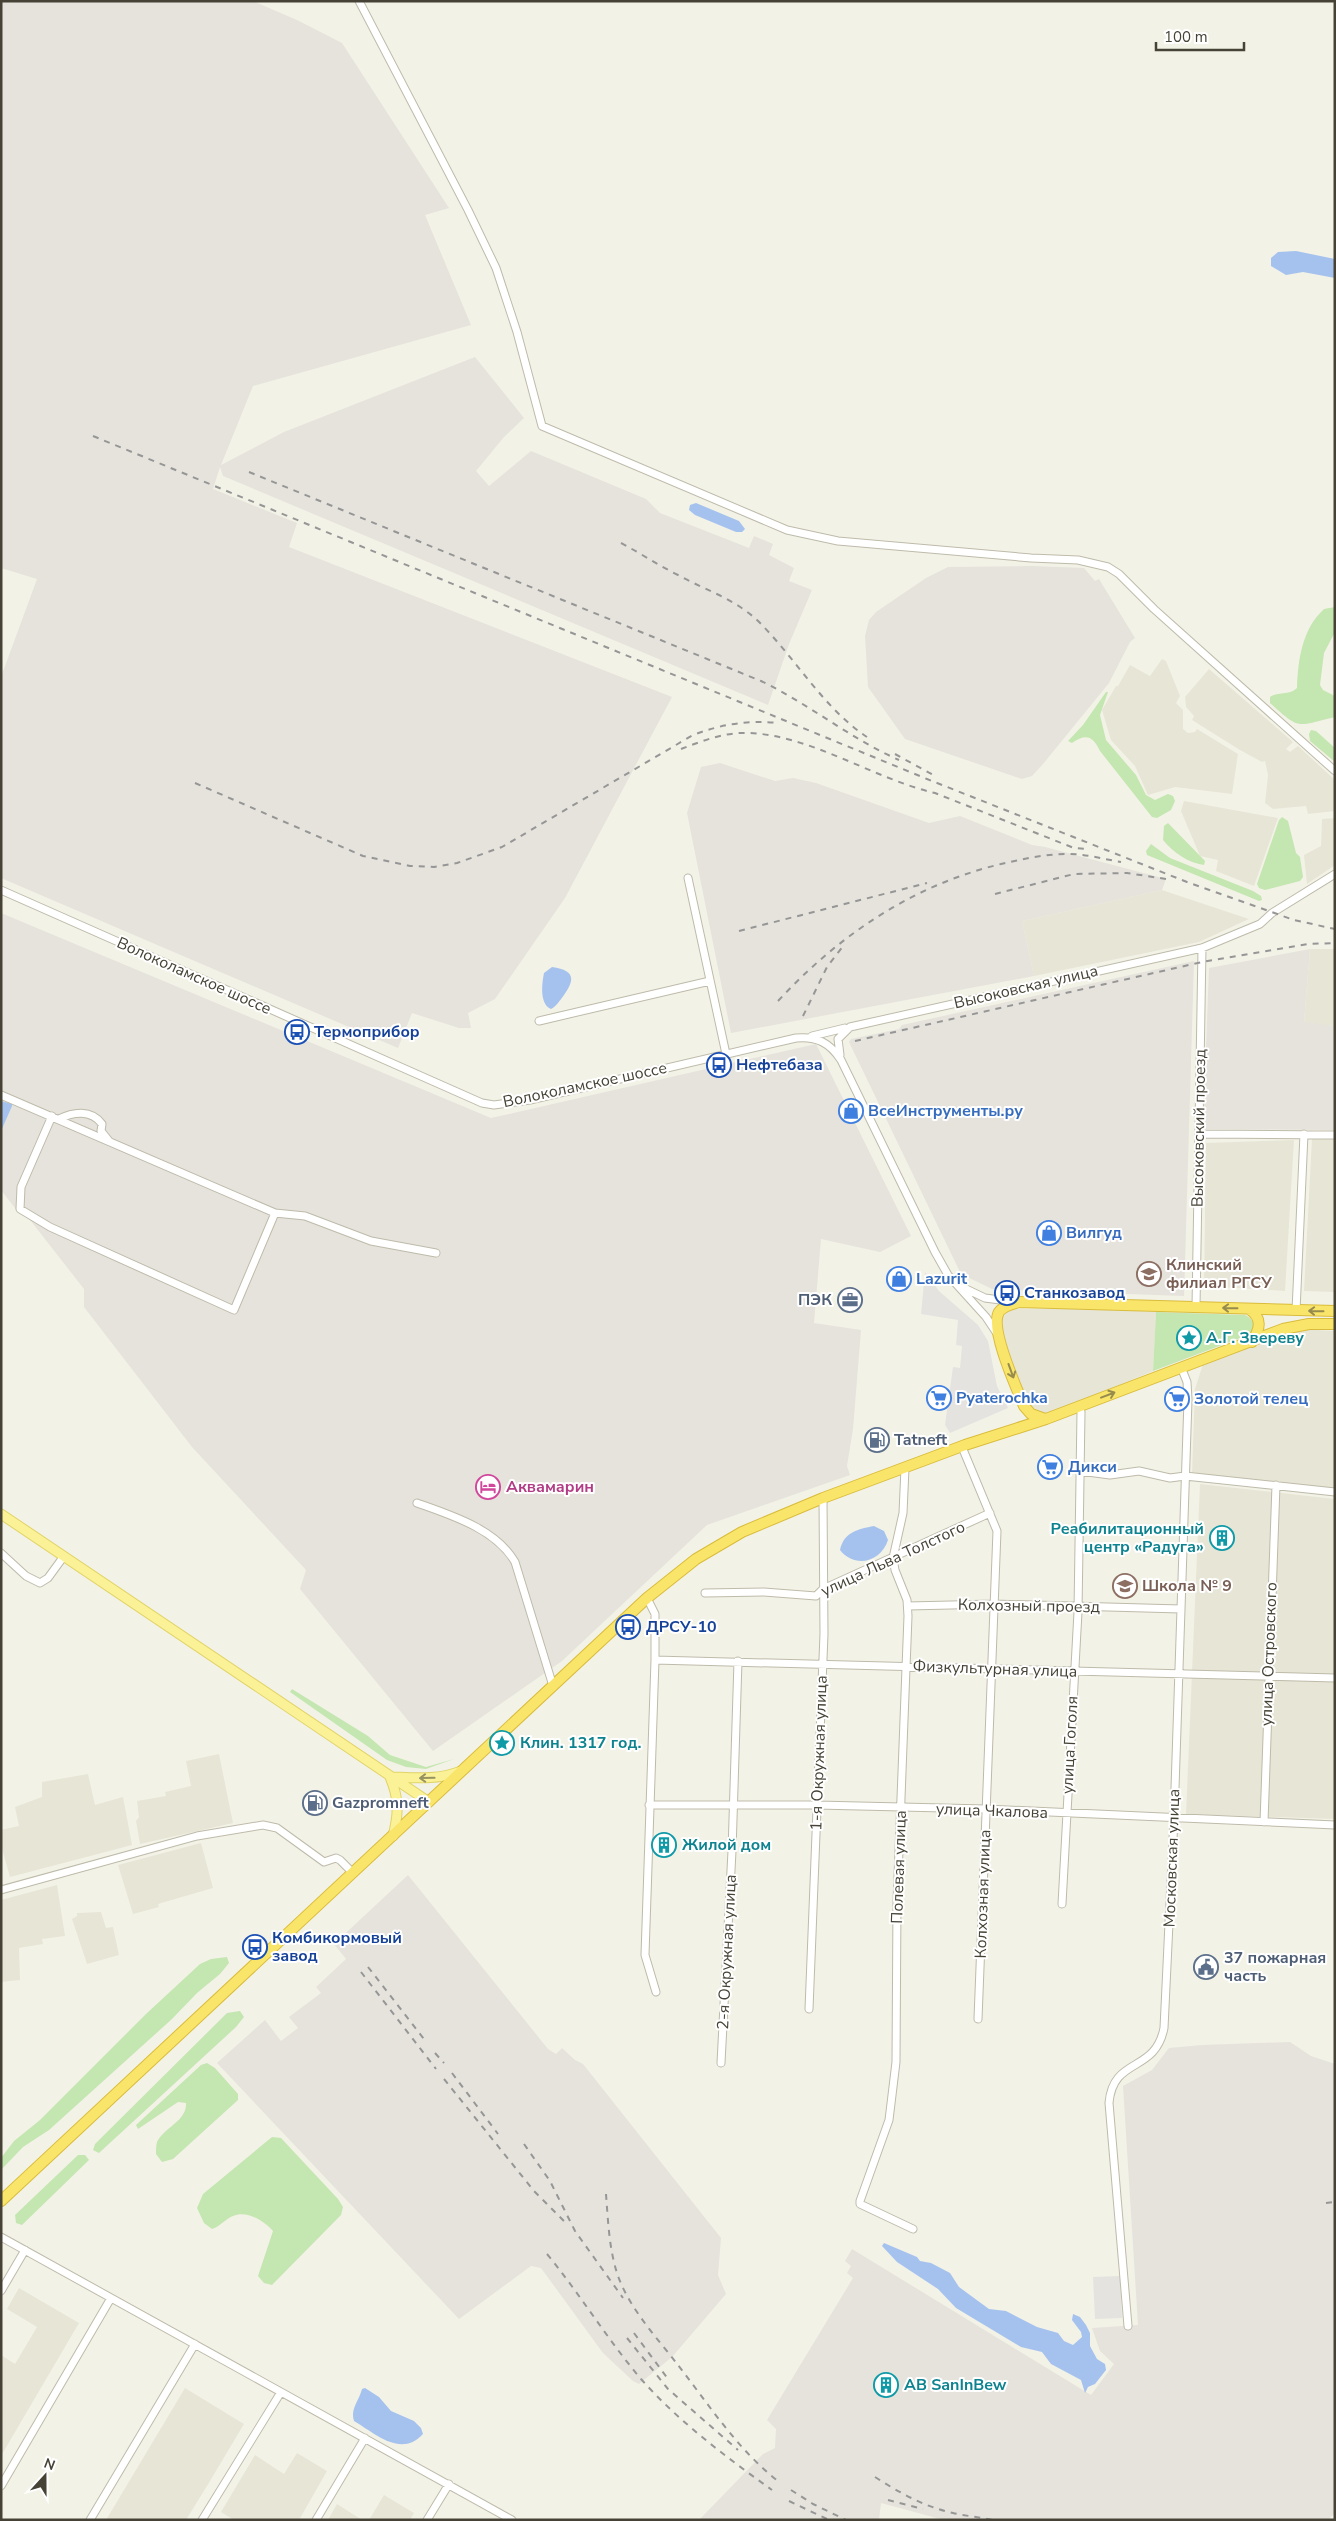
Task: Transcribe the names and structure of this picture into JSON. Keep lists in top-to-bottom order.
{
  "streets": {
    "street": [
      "Волоколамское шоссе",
      "Высоковская улица",
      "Высоковский проезд",
      "улица Льва Толстого",
      "Колхозный проезд",
      "улица Островского",
      "Физкультурная улица",
      "улица Гоголя",
      "1-я Окружная улица",
      "улица Чкалова",
      "Московская улица",
      "Полевая улица",
      "Колхозная улица",
      "2-я Окружная улица"
    ]
  },
  "crossings": [
    ["Волоколамское шоссе", "Высоковская улица"],
    ["Высоковская улица", "Высоковский проезд"],
    ["улица Льва Толстого", "1-я Окружная улица"],
    ["улица Льва Толстого", "Полевая улица"],
    ["улица Льва Толстого", "Колхозная улица"],
    ["Колхозный проезд", "улица Гоголя"],
    ["Колхозный проезд", "Московская улица"],
    ["Колхозный проезд", "Полевая улица"],
    ["Колхозный проезд", "Колхозная улица"],
    ["улица Островского", "Физкультурная улица"],
    ["улица Островского", "улица Чкалова"],
    ["Физкультурная улица", "улица Гоголя"],
    ["Физкультурная улица", "1-я Окружная улица"],
    ["Физкультурная улица", "Московская улица"],
    ["Физкультурная улица", "Полевая улица"],
    ["Физкультурная улица", "Колхозная улица"],
    ["Физкультурная улица", "2-я Окружная улица"],
    ["улица Гоголя", "улица Чкалова"],
    ["1-я Окружная улица", "улица Чкалова"],
    ["улица Чкалова", "Московская улица"],
    ["улица Чкалова", "Полевая улица"],
    ["улица Чкалова", "Колхозная улица"],
    ["улица Чкалова", "2-я Окружная улица"]
  ],
  "places": {
    "bus stop": [
      "Термоприбор",
      "Нефтебаза",
      "Станкозавод",
      "ДРСУ-10",
      "Комбикормовый завод"
    ],
    "shop": ["ВсеИнструменты.ру", "Вилгуд", "Lazurit"],
    "school or university": ["Клинский филиал РГСУ", "Школа № 9"],
    "office": ["ПЭК"],
    "place": ["А.Г. Звереву", "Клин. 1317 год."],
    "supermarket": ["Pyaterochka", "Золотой телец", "Дикси"],
    "fuel station": ["Tatneft", "Gazpromneft"],
    "hotel": ["Аквамарин"],
    "building": ["Реабилитационный центр «Радуга»", "Жилой дом", "AB SanInBew"],
    "public building": ["37 пожарная часть"]
  },
  "scale_bar": "100 m",
  "north": "top"
}
